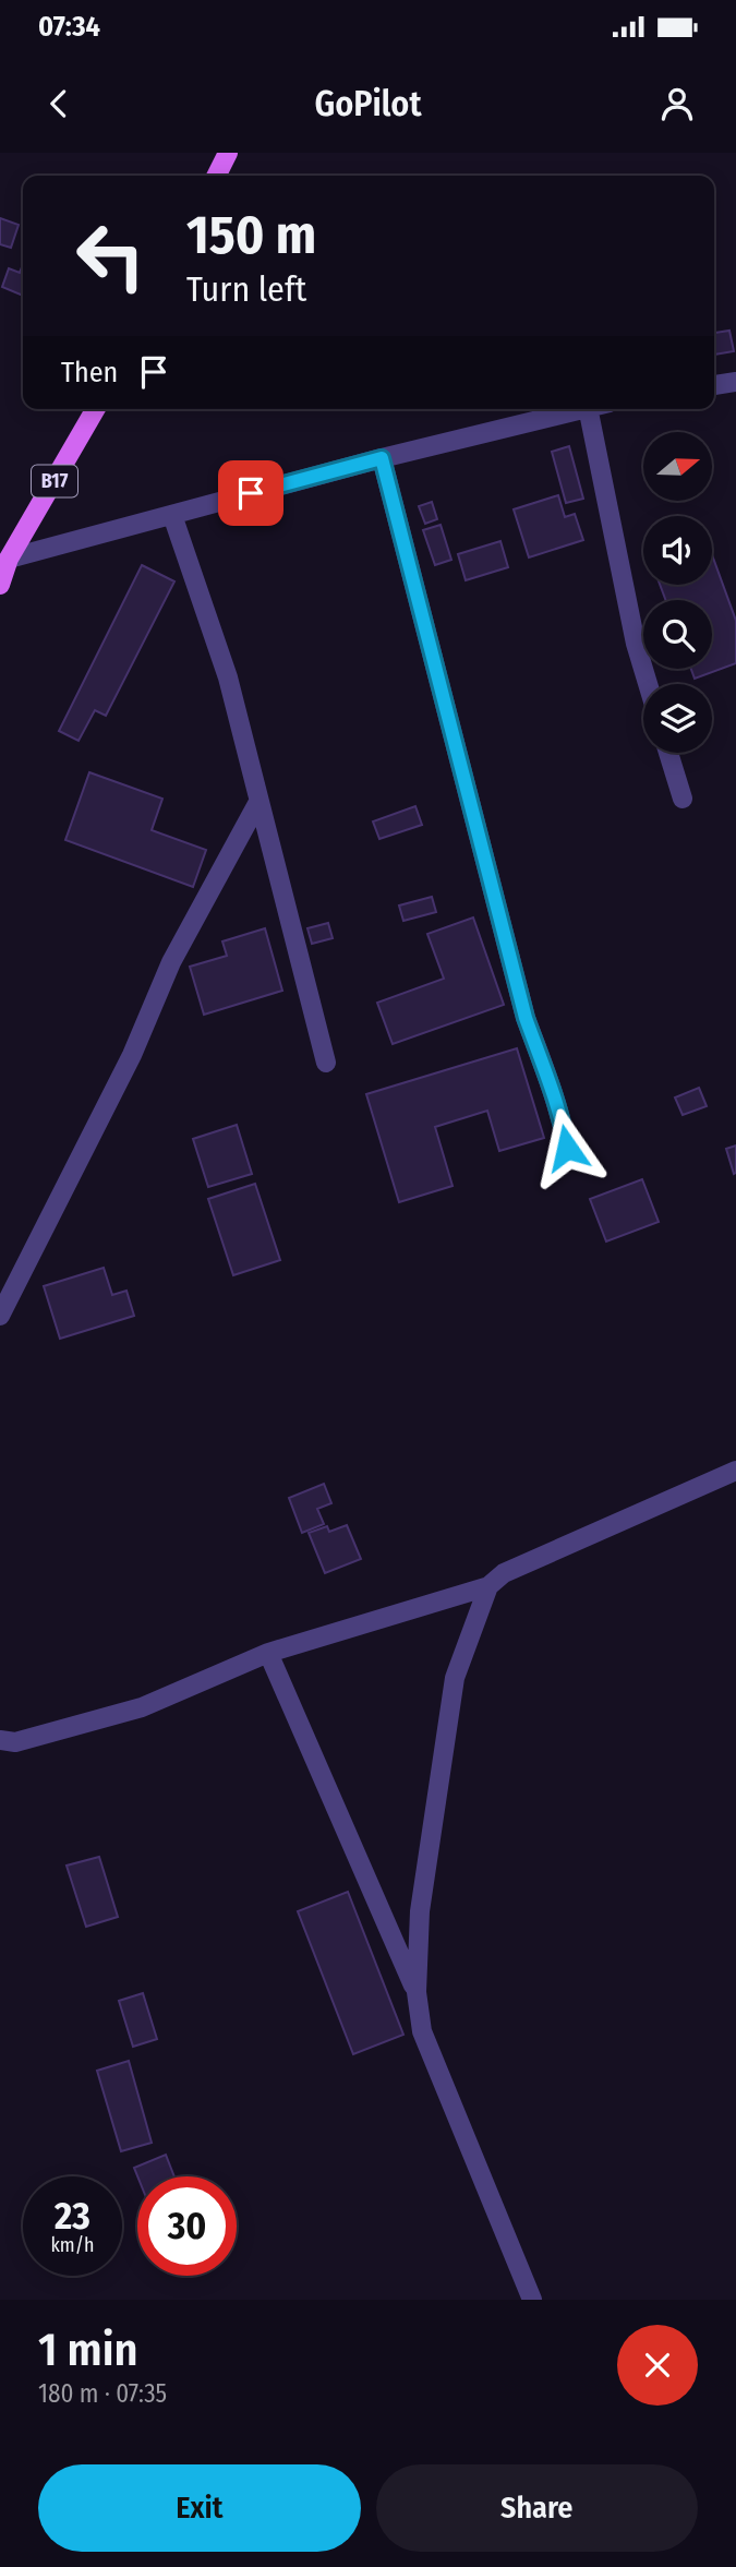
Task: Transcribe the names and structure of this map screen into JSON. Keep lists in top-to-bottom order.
{
  "streets": {
    "main road": ["B17"]
  },
  "north": "right",
  "page": {
    "status": "07:34",
    "header": "GoPilot",
    "turn": ["150 m", "Turn left"],
    "then": "Then",
    "speed": "23 km/h",
    "limit": "30",
    "heading": ["1 min", "180 m · 07:35"],
    "buttons": ["Exit", "Share"]
  }
}
